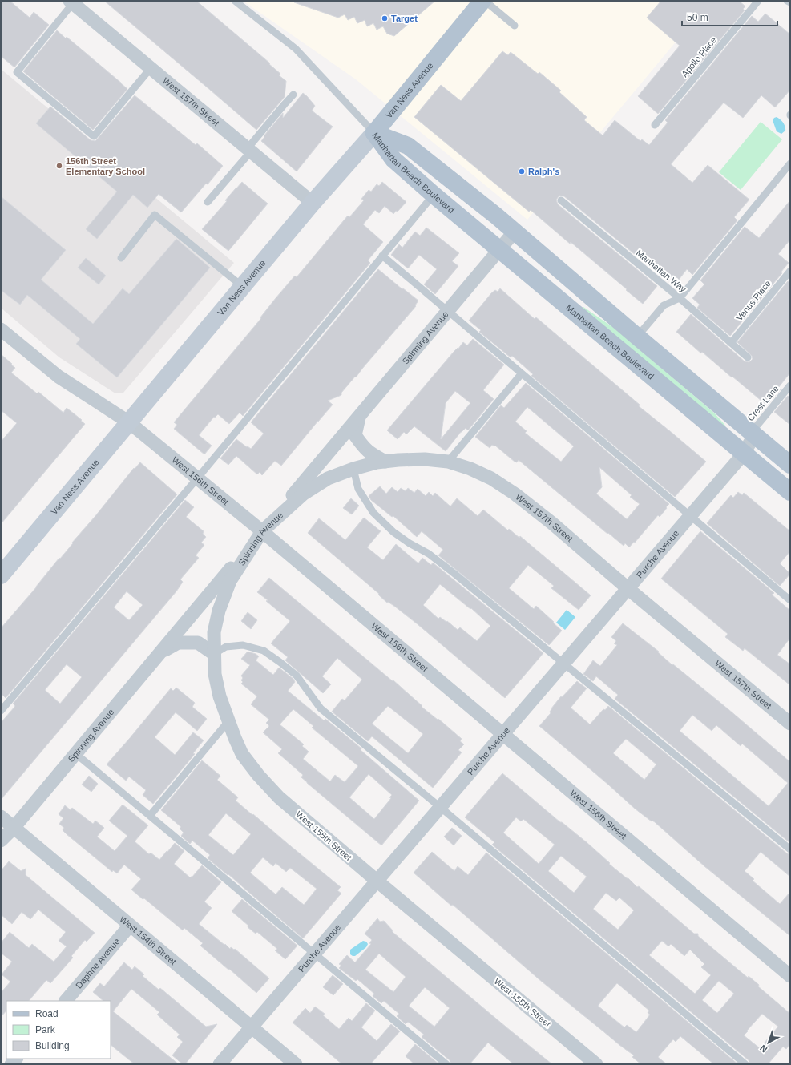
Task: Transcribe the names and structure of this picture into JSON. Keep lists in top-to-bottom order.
{
  "streets": {
    "main road": ["Van Ness Avenue", "Manhattan Beach Boulevard"],
    "street": [
      "West 157th Street",
      "Spinning Avenue",
      "West 156th Street",
      "Purche Avenue",
      "West 155th Street",
      "West 154th Street",
      "Daphne Avenue"
    ],
    "lane": [
      "Apollo Place",
      "Manhattan Way",
      "Venus Place",
      "Crest Lane"
    ]
  },
  "crossings": [
    ["Van Ness Avenue", "West 157th Street"],
    ["Van Ness Avenue", "Manhattan Beach Boulevard"],
    ["Van Ness Avenue", "West 156th Street"],
    ["West 157th Street", "Spinning Avenue"],
    ["West 157th Street", "West 156th Street"],
    ["West 157th Street", "Purche Avenue"],
    ["West 157th Street", "West 155th Street"],
    ["Manhattan Beach Boulevard", "Spinning Avenue"],
    ["Manhattan Beach Boulevard", "Crest Lane"],
    ["Manhattan Beach Boulevard", "Purche Avenue"],
    ["Manhattan Way", "Venus Place"],
    ["Spinning Avenue", "West 156th Street"],
    ["Spinning Avenue", "West 155th Street"],
    ["Spinning Avenue", "West 154th Street"],
    ["Crest Lane", "Purche Avenue"],
    ["West 156th Street", "Purche Avenue"],
    ["West 156th Street", "West 155th Street"],
    ["Purche Avenue", "West 155th Street"],
    ["Purche Avenue", "West 154th Street"],
    ["West 154th Street", "Daphne Avenue"]
  ],
  "places": ["Target", "156th Street Elementary School", "Ralph's"],
  "legend": ["Road", "Park", "Building"],
  "scale_bar": "50 m",
  "north": "bottom left"
}
